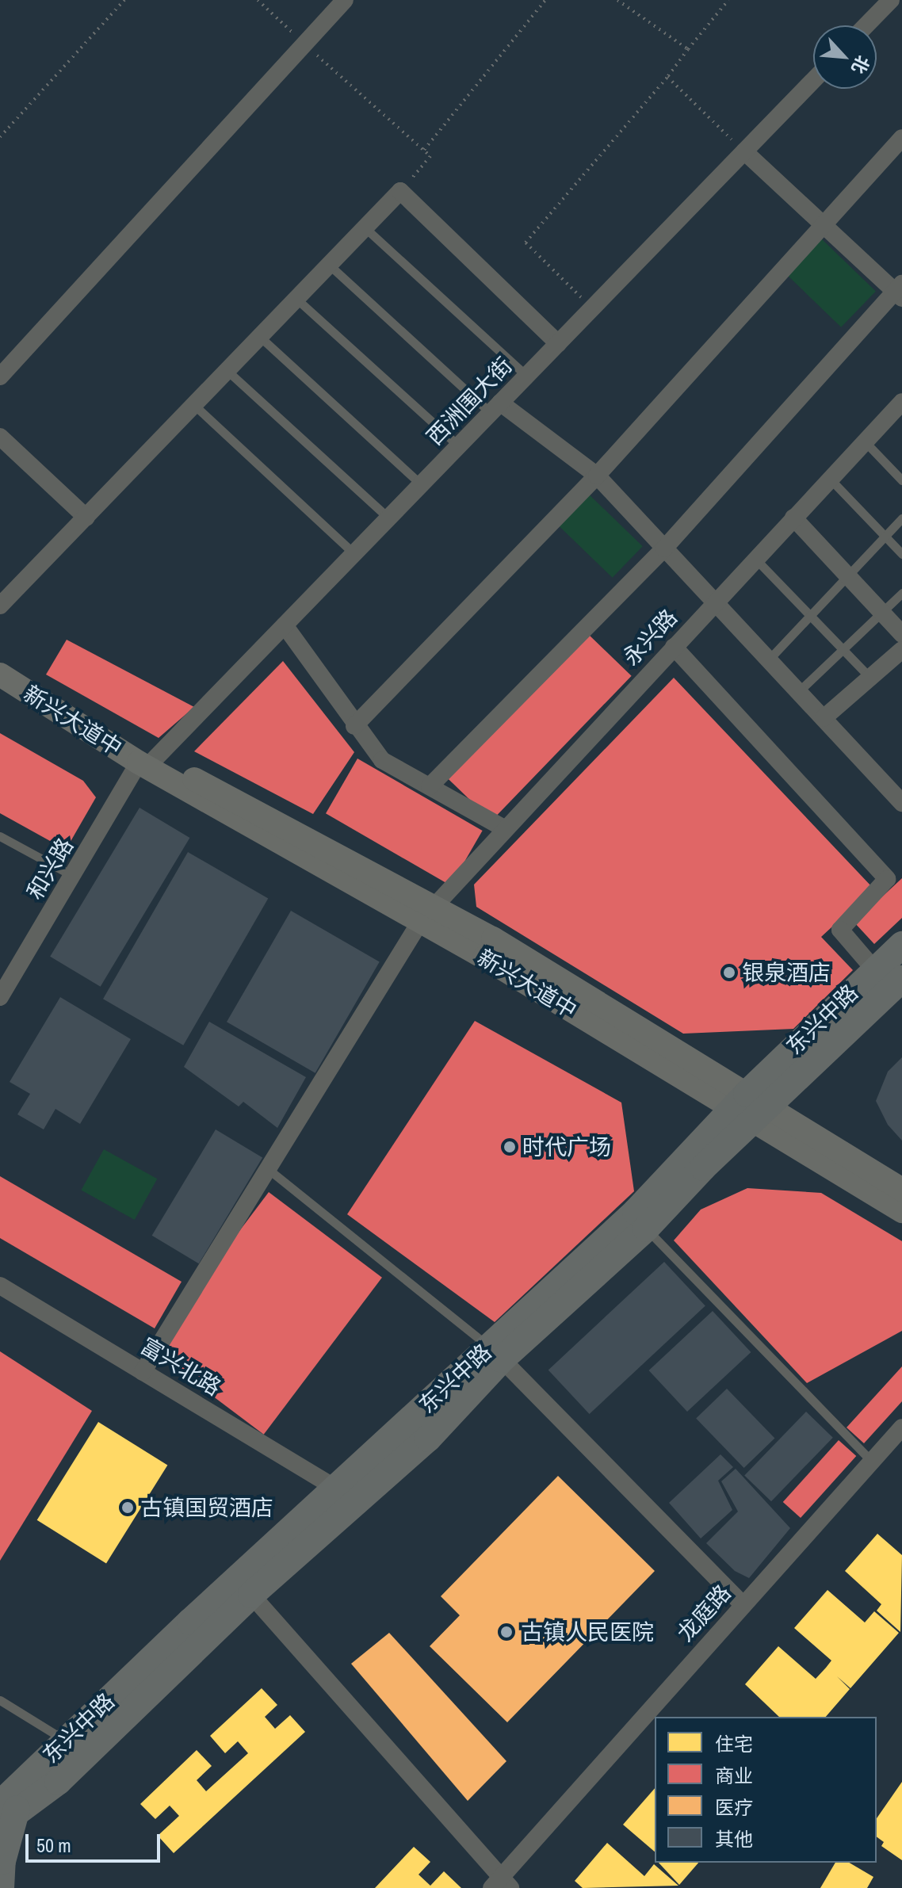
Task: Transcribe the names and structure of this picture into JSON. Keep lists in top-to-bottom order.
{
  "streets": {
    "main road": ["新兴大道中", "东兴中路"],
    "street": [
      "西洲围大街",
      "永兴路",
      "和兴路",
      "富兴北路",
      "龙庭路"
    ]
  },
  "crossings": [
    ["西洲围大街", "新兴大道中"],
    ["西洲围大街", "和兴路"],
    ["永兴路", "新兴大道中"],
    ["永兴路", "富兴北路"],
    ["新兴大道中", "和兴路"],
    ["新兴大道中", "东兴中路"],
    ["东兴中路", "富兴北路"]
  ],
  "places": [
    "银泉酒店",
    "时代广场",
    "古镇国贸酒店",
    "古镇人民医院"
  ],
  "legend": [
    "住宅",
    "商业",
    "医疗",
    "其他"
  ],
  "scale_bar": "50 m",
  "north": "bottom right"
}
